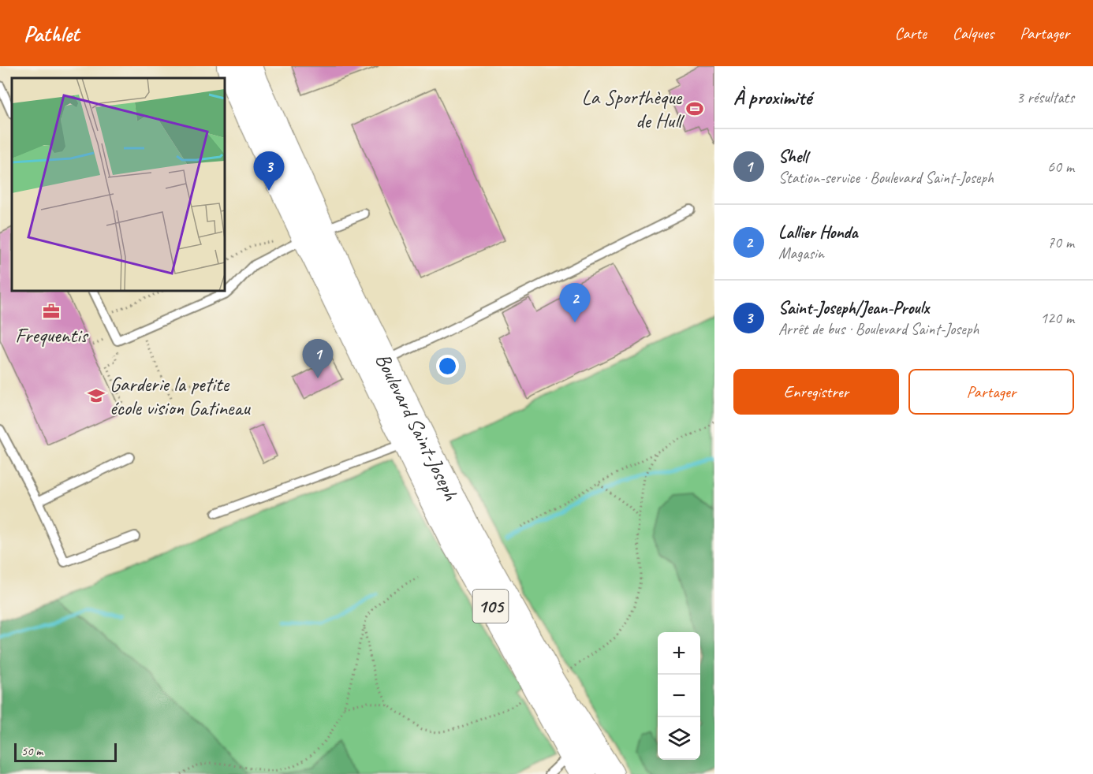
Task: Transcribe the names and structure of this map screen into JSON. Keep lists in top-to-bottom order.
{
  "streets": {
    "main road": ["Boulevard Saint-Joseph", "105"]
  },
  "places": {
    "sports": ["La Sporthèque de Hull"],
    "office": ["Frequentis"],
    "school or university": ["Garderie la petite école vision Gatineau"]
  },
  "scale_bar": "50 m",
  "page": {
    "header": "Pathlet",
    "nav": ["Carte", "Calques", "Partager"],
    "heading": ["À proximité", "3 résultats"],
    "list": [
      {
        "mark": "1",
        "name": "Shell",
        "note": "Station-service · Boulevard Saint-Joseph",
        "value": "60 m"
      },
      {
        "mark": "2",
        "name": "Lallier Honda",
        "note": "Magasin",
        "value": "70 m"
      },
      {
        "mark": "3",
        "name": "Saint-Joseph/Jean-Proulx",
        "note": "Arrêt de bus · Boulevard Saint-Joseph",
        "value": "120 m"
      }
    ],
    "pins": ["3", "2", "1"],
    "buttons": ["Enregistrer", "Partager"],
    "map_buttons": ["+", "−"],
    "scale": "50 m"
  }
}
